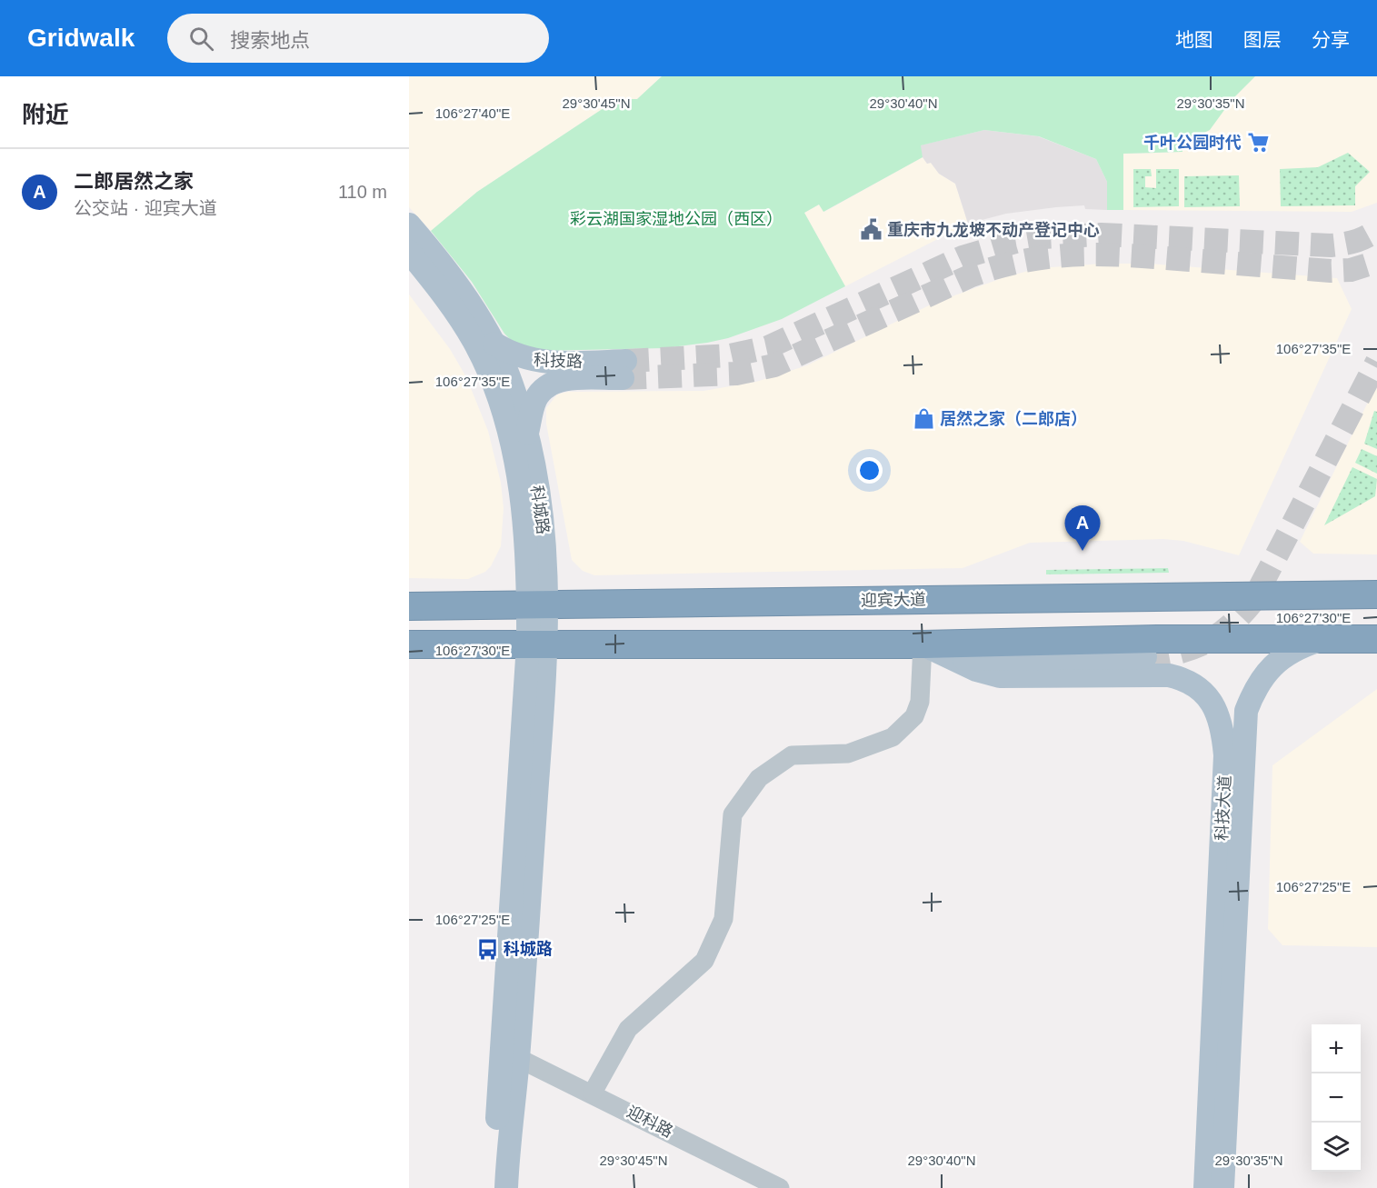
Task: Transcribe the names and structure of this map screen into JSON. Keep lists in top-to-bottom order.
{
  "streets": {
    "highway": ["迎宾大道"],
    "main road": ["科技路", "科城路", "科技大道"],
    "street": ["迎科路"]
  },
  "crossings": [
    ["科技路", "科城路"],
    ["科城路", "迎宾大道"],
    ["科城路", "迎科路"]
  ],
  "parks": ["彩云湖国家湿地公园（西区）"],
  "places": {
    "supermarket": ["千叶公园时代"],
    "public building": ["重庆市九龙坡不动产登记中心"],
    "shop": ["居然之家（二郎店）"],
    "bus stop": ["科城路"]
  },
  "page": {
    "header": "Gridwalk",
    "search": "搜索地点",
    "nav": ["地图", "图层", "分享"],
    "heading": "附近",
    "list": [
      {
        "mark": "A",
        "name": "二郎居然之家",
        "note": "公交站 · 迎宾大道",
        "value": "110 m"
      }
    ],
    "pins": "A",
    "map_buttons": ["+", "−"]
  },
  "coordinates": [
    "29°30'45\"N",
    "29°30'40\"N",
    "29°30'35\"N",
    "106°27'40\"E",
    "106°27'35\"E",
    "106°27'30\"E",
    "106°27'25\"E"
  ]
}
